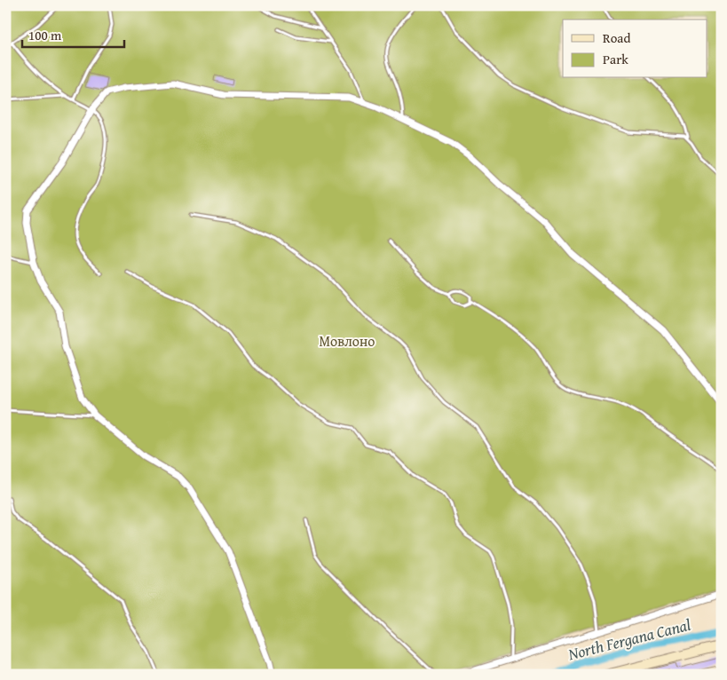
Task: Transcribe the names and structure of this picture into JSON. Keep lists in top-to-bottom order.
{
  "water": ["North Fergana Canal"],
  "parks": ["Мовлоно"],
  "legend": ["Road", "Park"],
  "scale_bar": "100 m"
}
